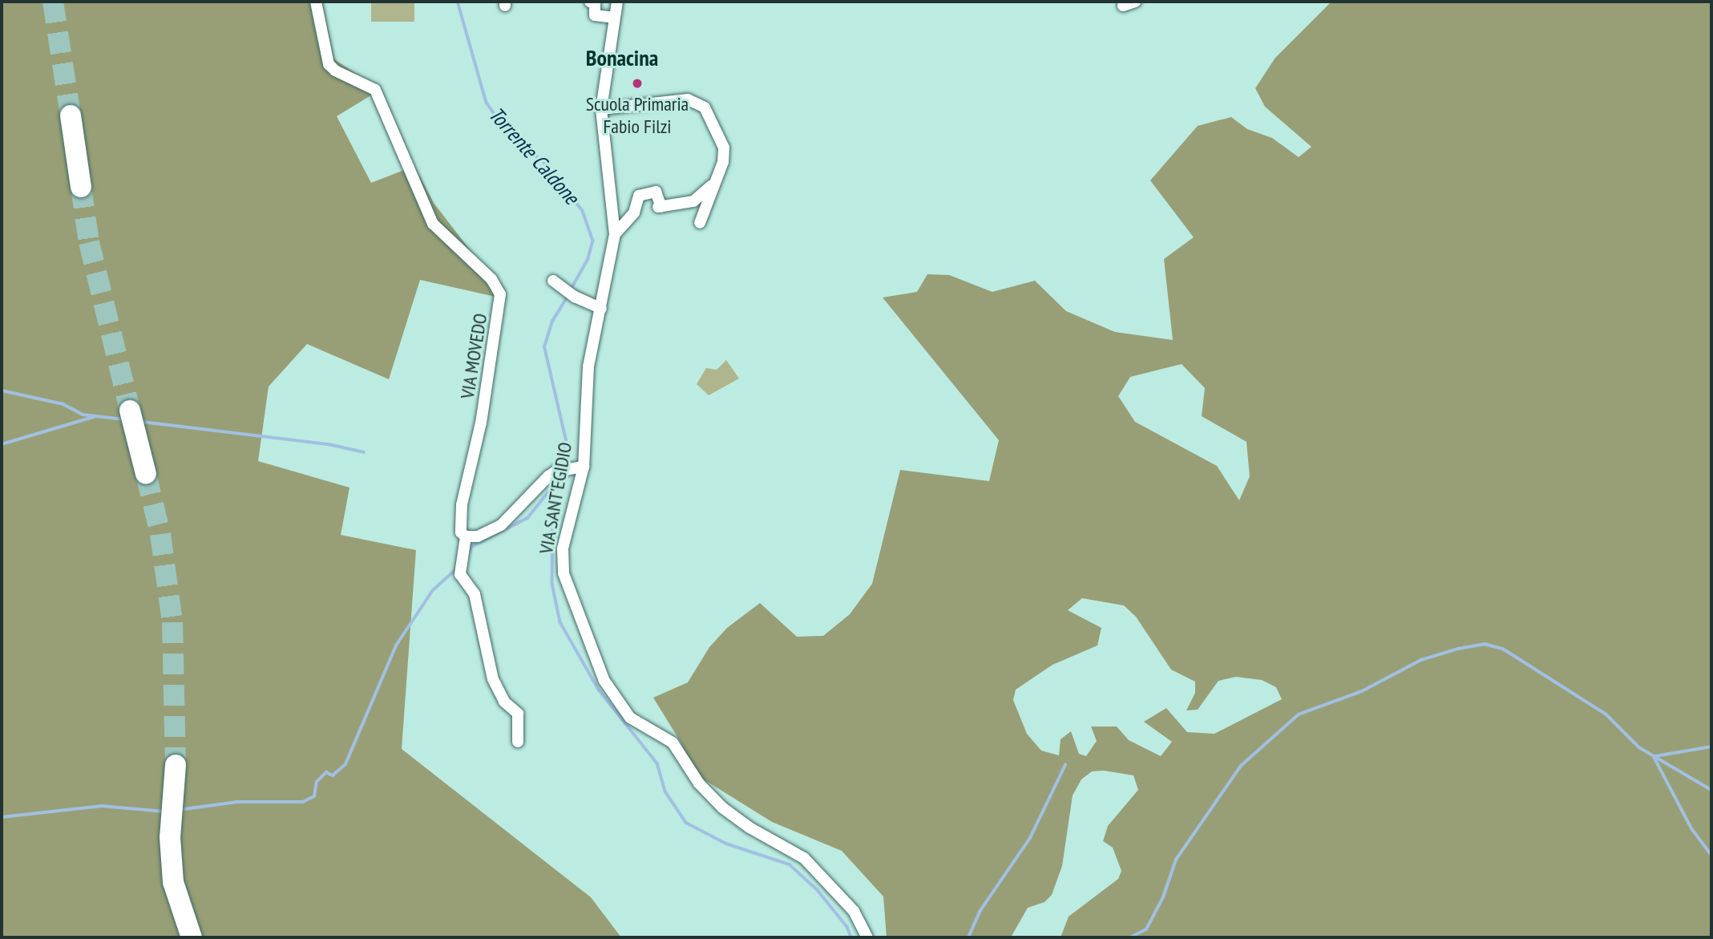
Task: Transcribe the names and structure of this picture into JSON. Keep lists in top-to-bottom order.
{
  "streets": {
    "street": ["VIA MOVEDO", "VIA SANT'EGIDIO"]
  },
  "districts": ["Bonacina"],
  "water": ["Torrente Caldone"],
  "places": ["Scuola Primaria Fabio Filzi"]
}
